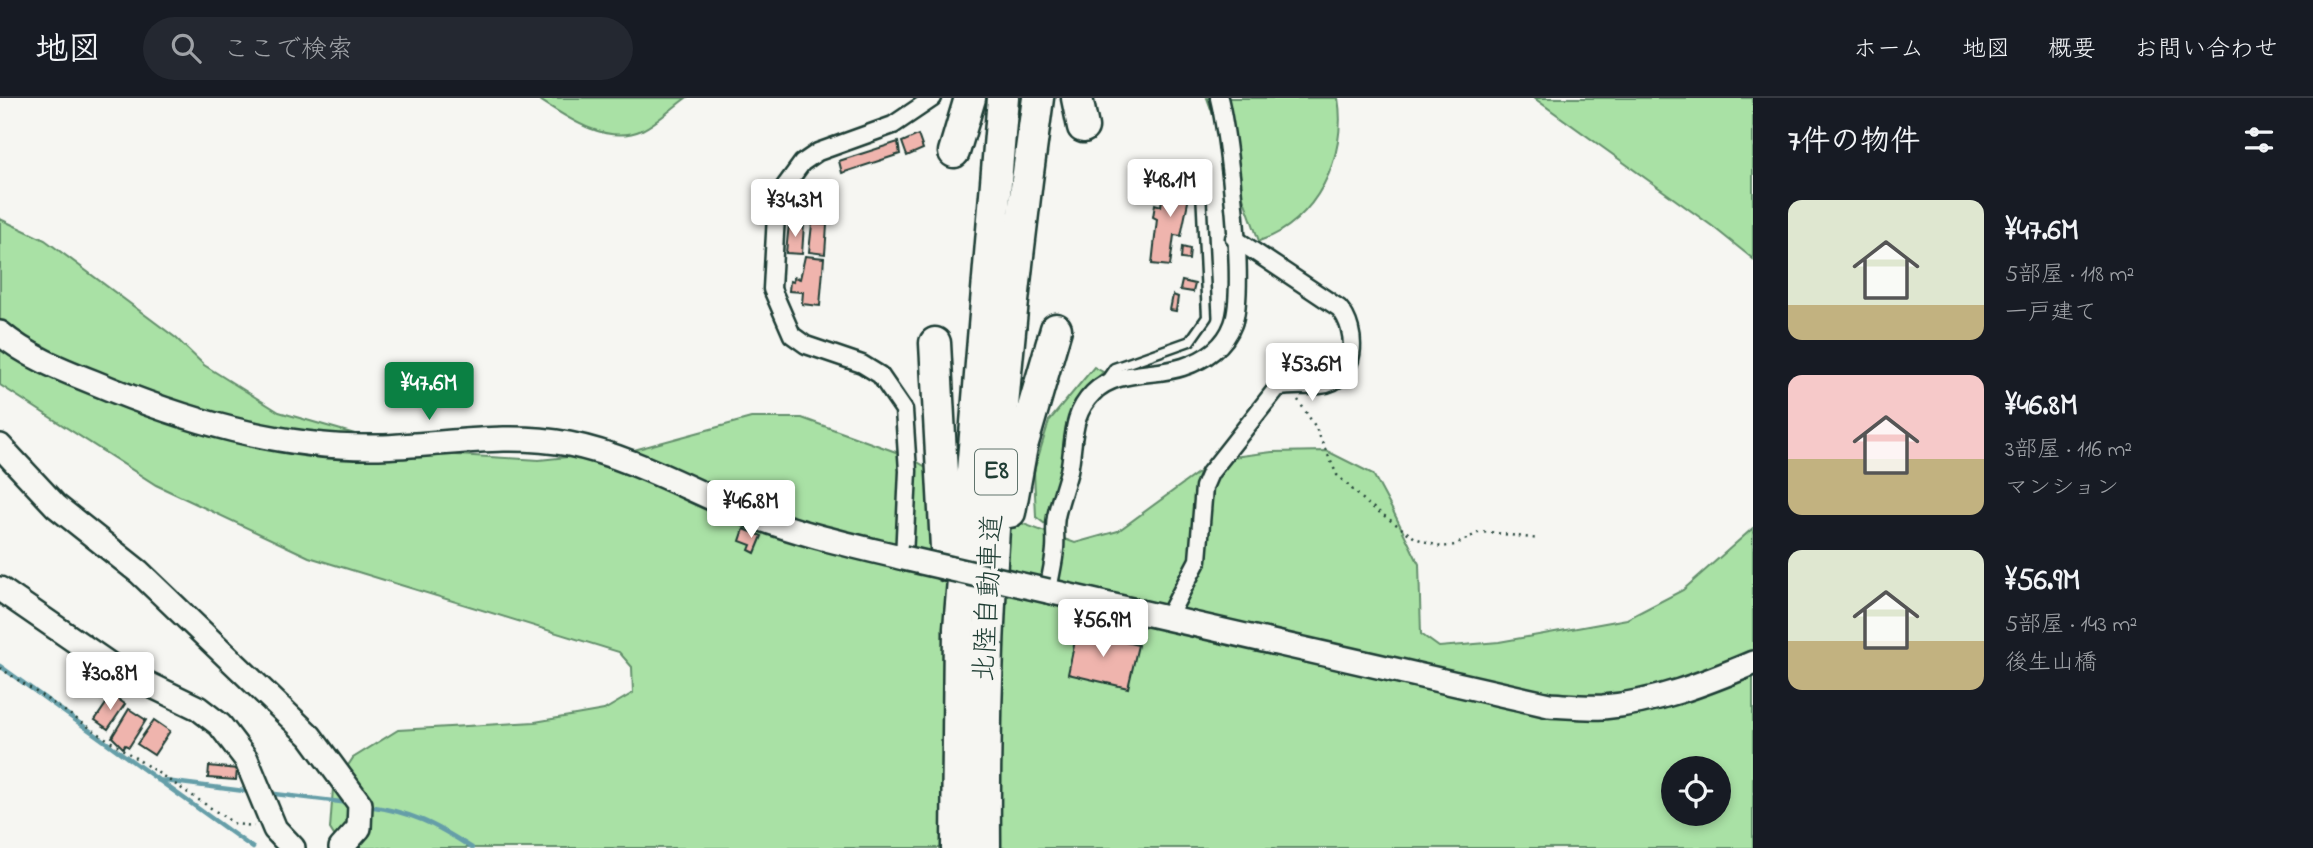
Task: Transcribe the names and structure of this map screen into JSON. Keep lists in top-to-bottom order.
{
  "streets": {
    "highway": ["E8", "北陸自動車道"]
  },
  "page": {
    "header": "地図",
    "search": "ここで検索",
    "nav": [
      "ホーム",
      "地図",
      "概要",
      "お問い合わせ"
    ],
    "heading": "7件の物件",
    "price": [
      "¥48.1M",
      "¥34.3M",
      "¥53.6M",
      "¥47.6M",
      "¥46.8M",
      "¥56.9M",
      "¥30.8M"
    ],
    "list": [
      {
        "name": "¥47.6M",
        "note": "5部屋 · 118 m² · 一戸建て"
      },
      {
        "name": "¥46.8M",
        "note": "3部屋 · 116 m² · マンション"
      },
      {
        "name": "¥56.9M",
        "note": "5部屋 · 143 m² · 後生山橋"
      }
    ]
  }
}
